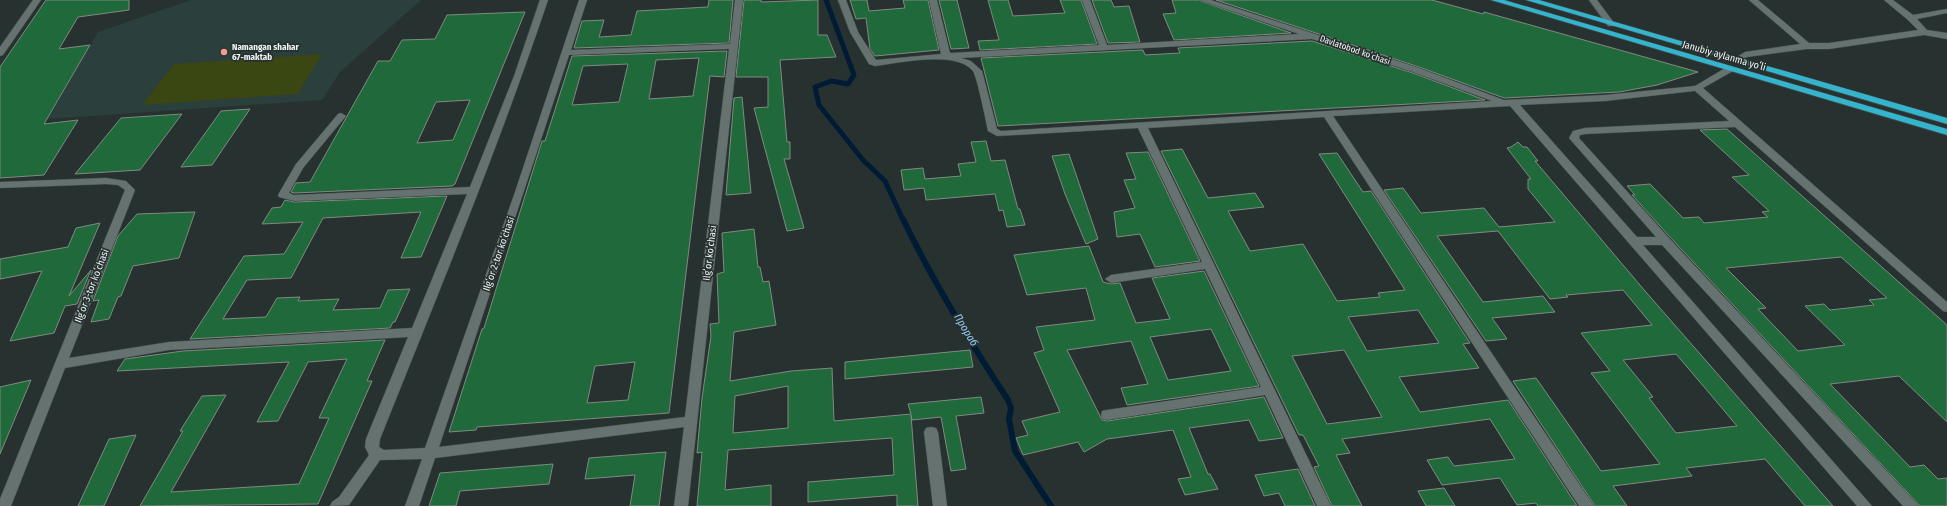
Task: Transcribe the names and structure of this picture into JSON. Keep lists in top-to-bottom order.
{
  "streets": {
    "highway": ["Janubiy aylanma yoʻli"],
    "street": [
      "Davlatobod koʻchasi",
      "Ilgʻor koʻchasi",
      "Ilgʻor 2-tor koʻchasi",
      "Ilgʻor 3-tor koʻchasi"
    ]
  },
  "water": ["Прораб"],
  "places": ["Namangan shahar 67-maktab"]
}
